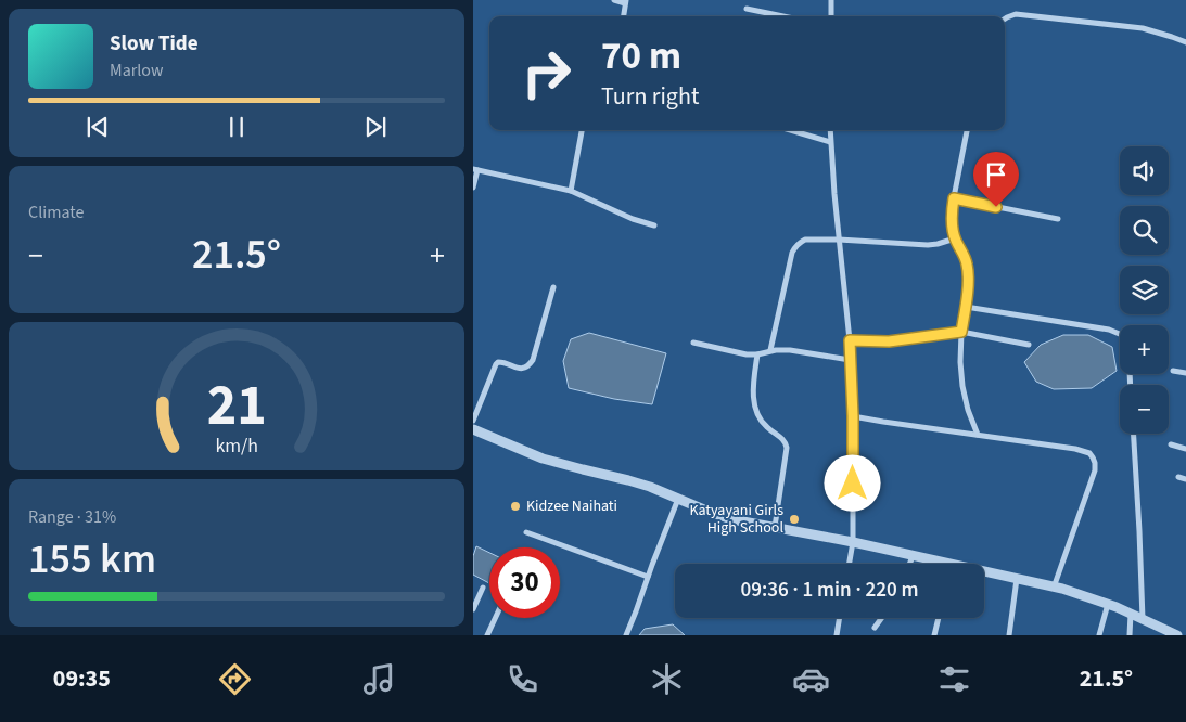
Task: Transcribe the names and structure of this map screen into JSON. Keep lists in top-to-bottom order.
{
  "places": ["Kidzee Naihati", "Katyayani Girls High School"],
  "page": {
    "turn": ["70 m", "Turn right"],
    "song": ["Slow Tide", "Marlow"],
    "map_buttons": ["+", "−"],
    "tile": [
      "Climate",
      ["Range · 31%", "155 km"]
    ],
    "heat": ["−", "21.5°", "+"],
    "limit": "30",
    "trip": "09:36 · 1 min · 220 m",
    "tabs": ["09:35", "21.5°"],
    "gauge": ["21", "km/h"]
  }
}
